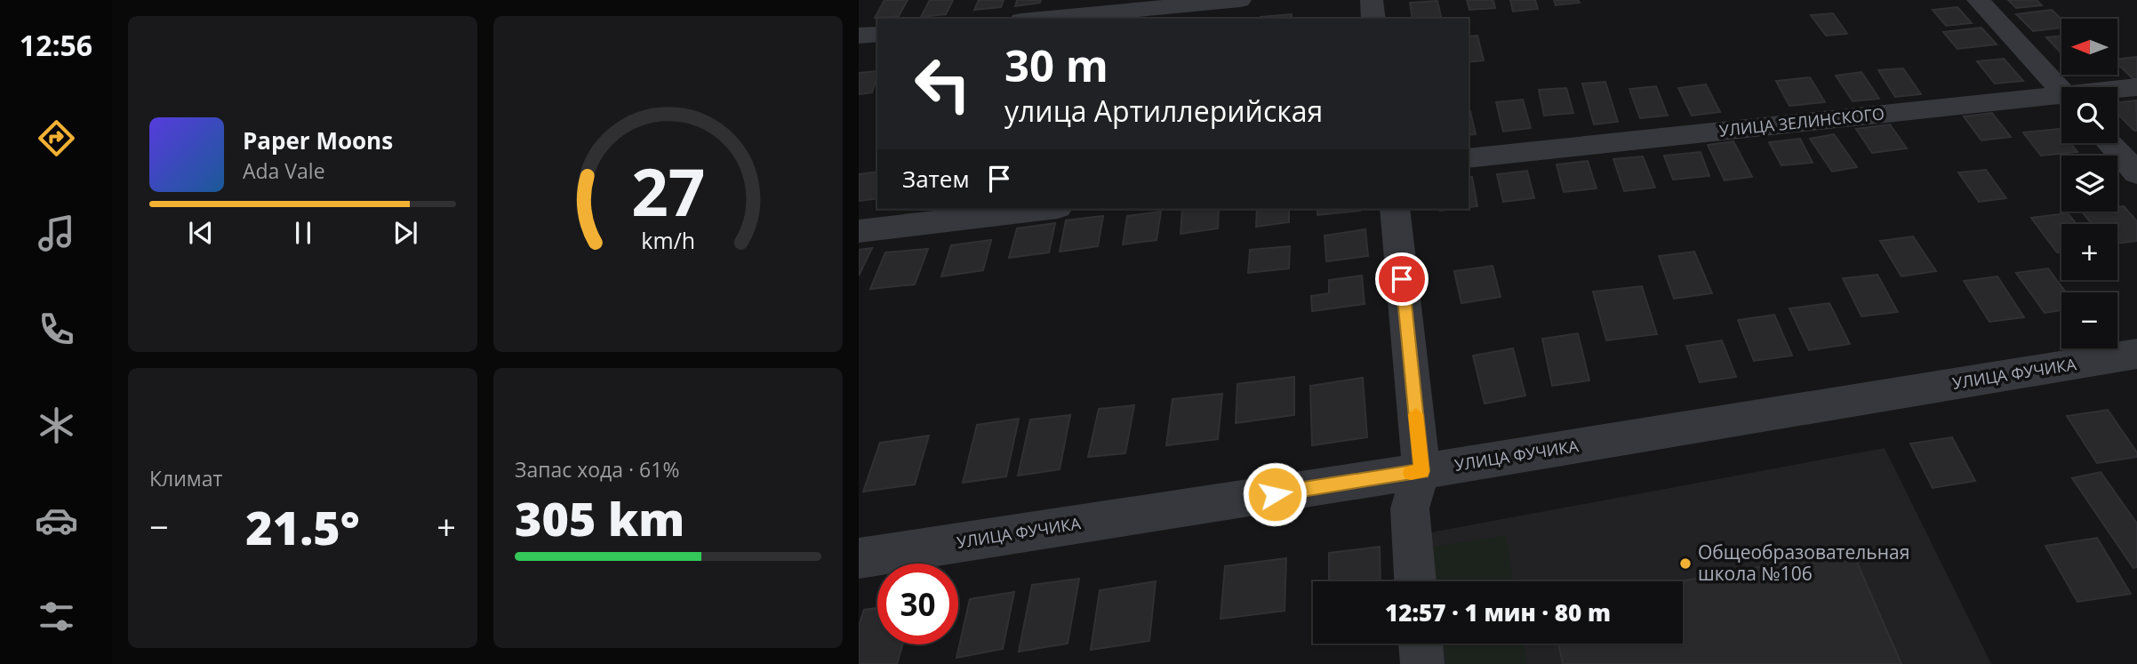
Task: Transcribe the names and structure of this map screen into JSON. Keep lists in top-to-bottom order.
{
  "streets": {
    "street": ["УЛИЦА ЗЕЛИНСКОГО", "УЛИЦА ФУЧИКА"]
  },
  "places": ["Общеобразовательная школа №106"],
  "north": "left",
  "page": {
    "tabs": "12:56",
    "map_buttons": ["+", "−"],
    "turn": ["30 m", "улица Артиллерийская"],
    "song": ["Paper Moons", "Ada Vale"],
    "then": "Затем",
    "tile": [
      "Климат",
      ["Запас хода · 61%", "305 km"]
    ],
    "heat": ["−", "21.5°", "+"],
    "limit": "30",
    "trip": "12:57 · 1 мин · 80 m",
    "gauge": ["27", "km/h"]
  }
}
